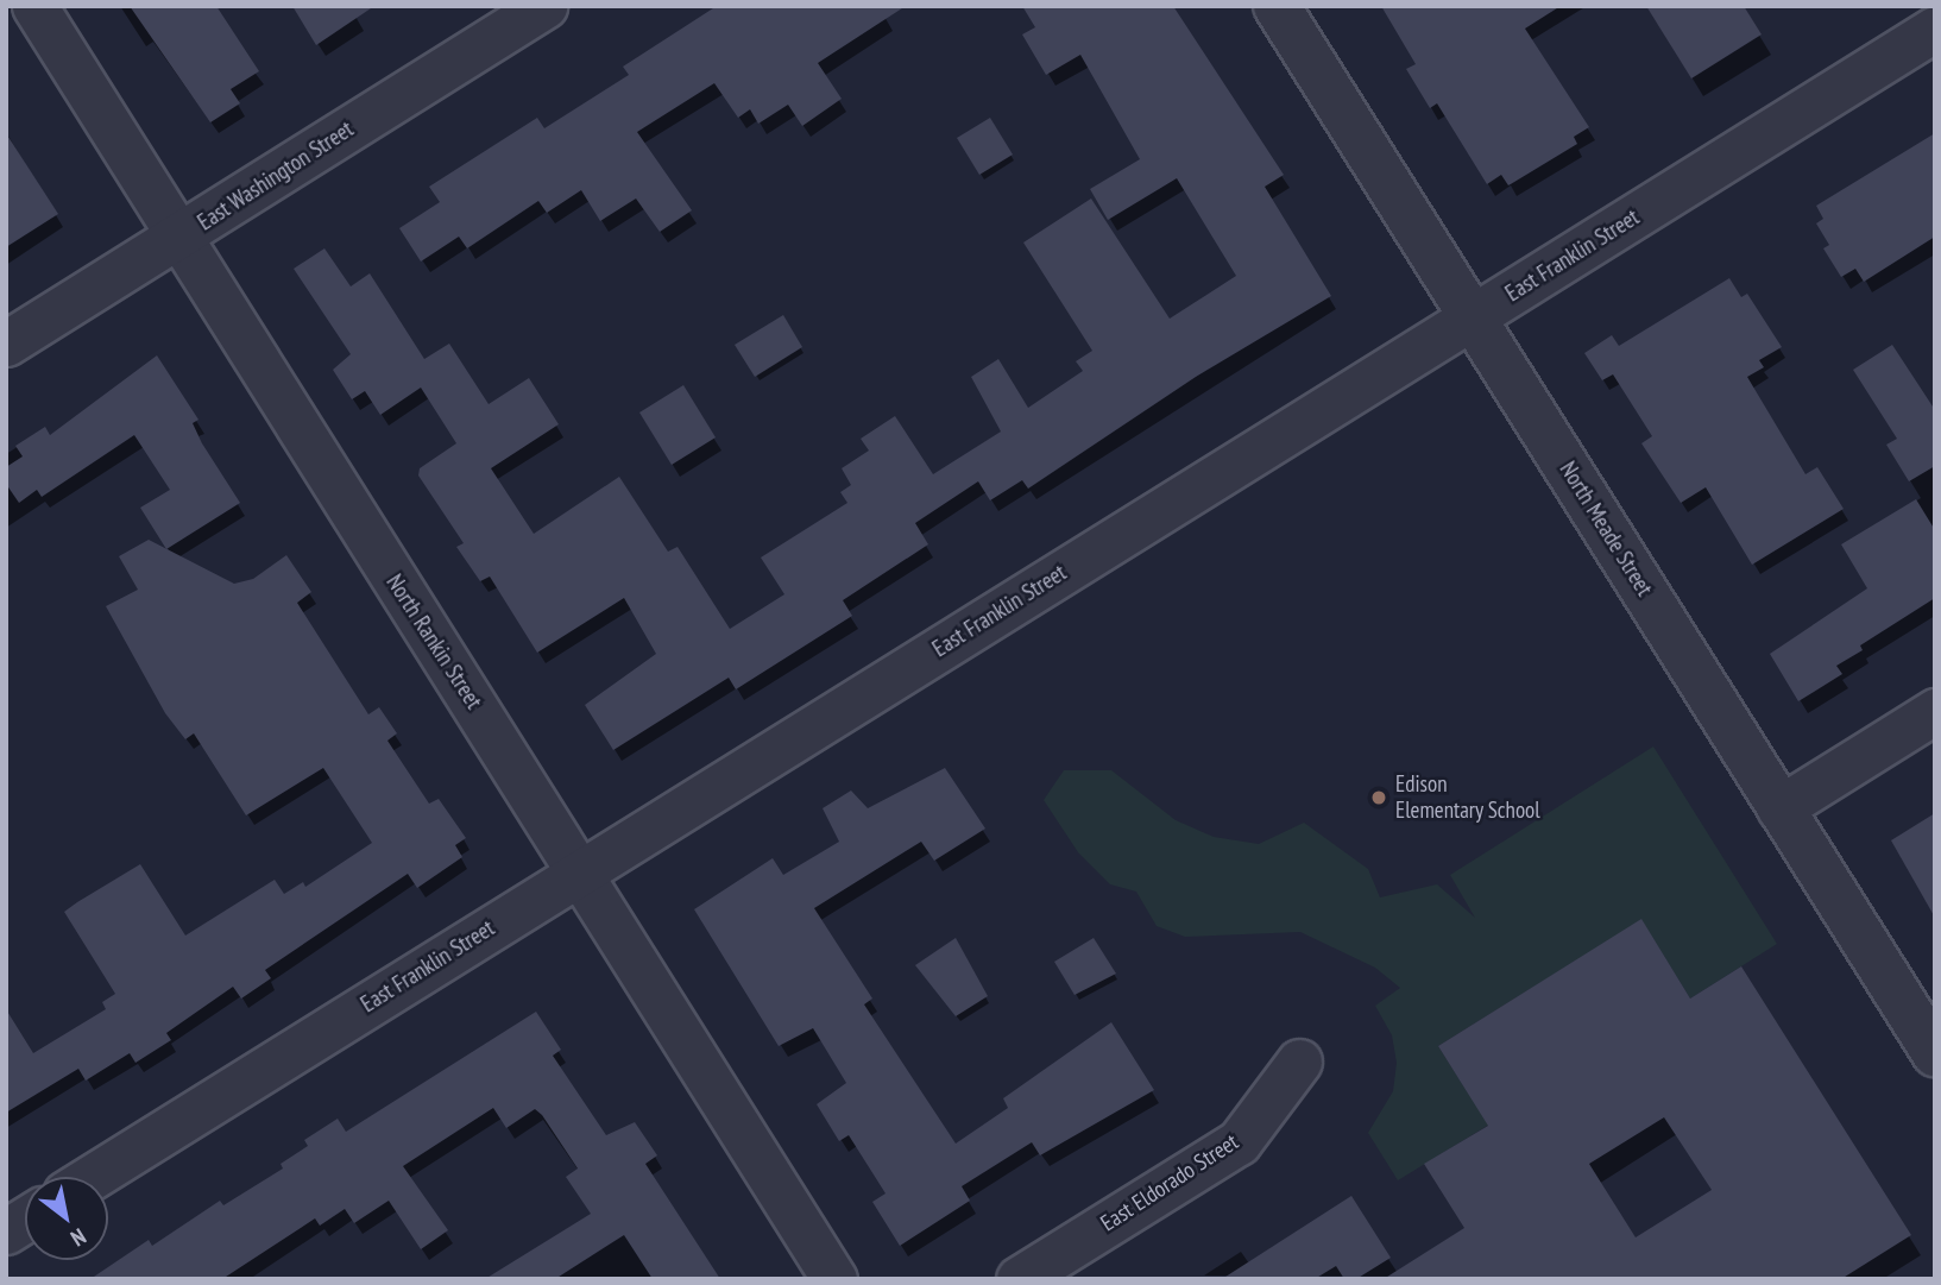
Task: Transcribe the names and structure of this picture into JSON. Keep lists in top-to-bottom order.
{
  "streets": {
    "street": [
      "East Washington Street",
      "East Franklin Street",
      "North Meade Street",
      "North Rankin Street",
      "East Eldorado Street"
    ]
  },
  "crossings": [
    ["East Washington Street", "North Rankin Street"],
    ["East Franklin Street", "North Meade Street"],
    ["East Franklin Street", "North Rankin Street"]
  ],
  "places": ["Edison Elementary School"],
  "north": "bottom right"
}
